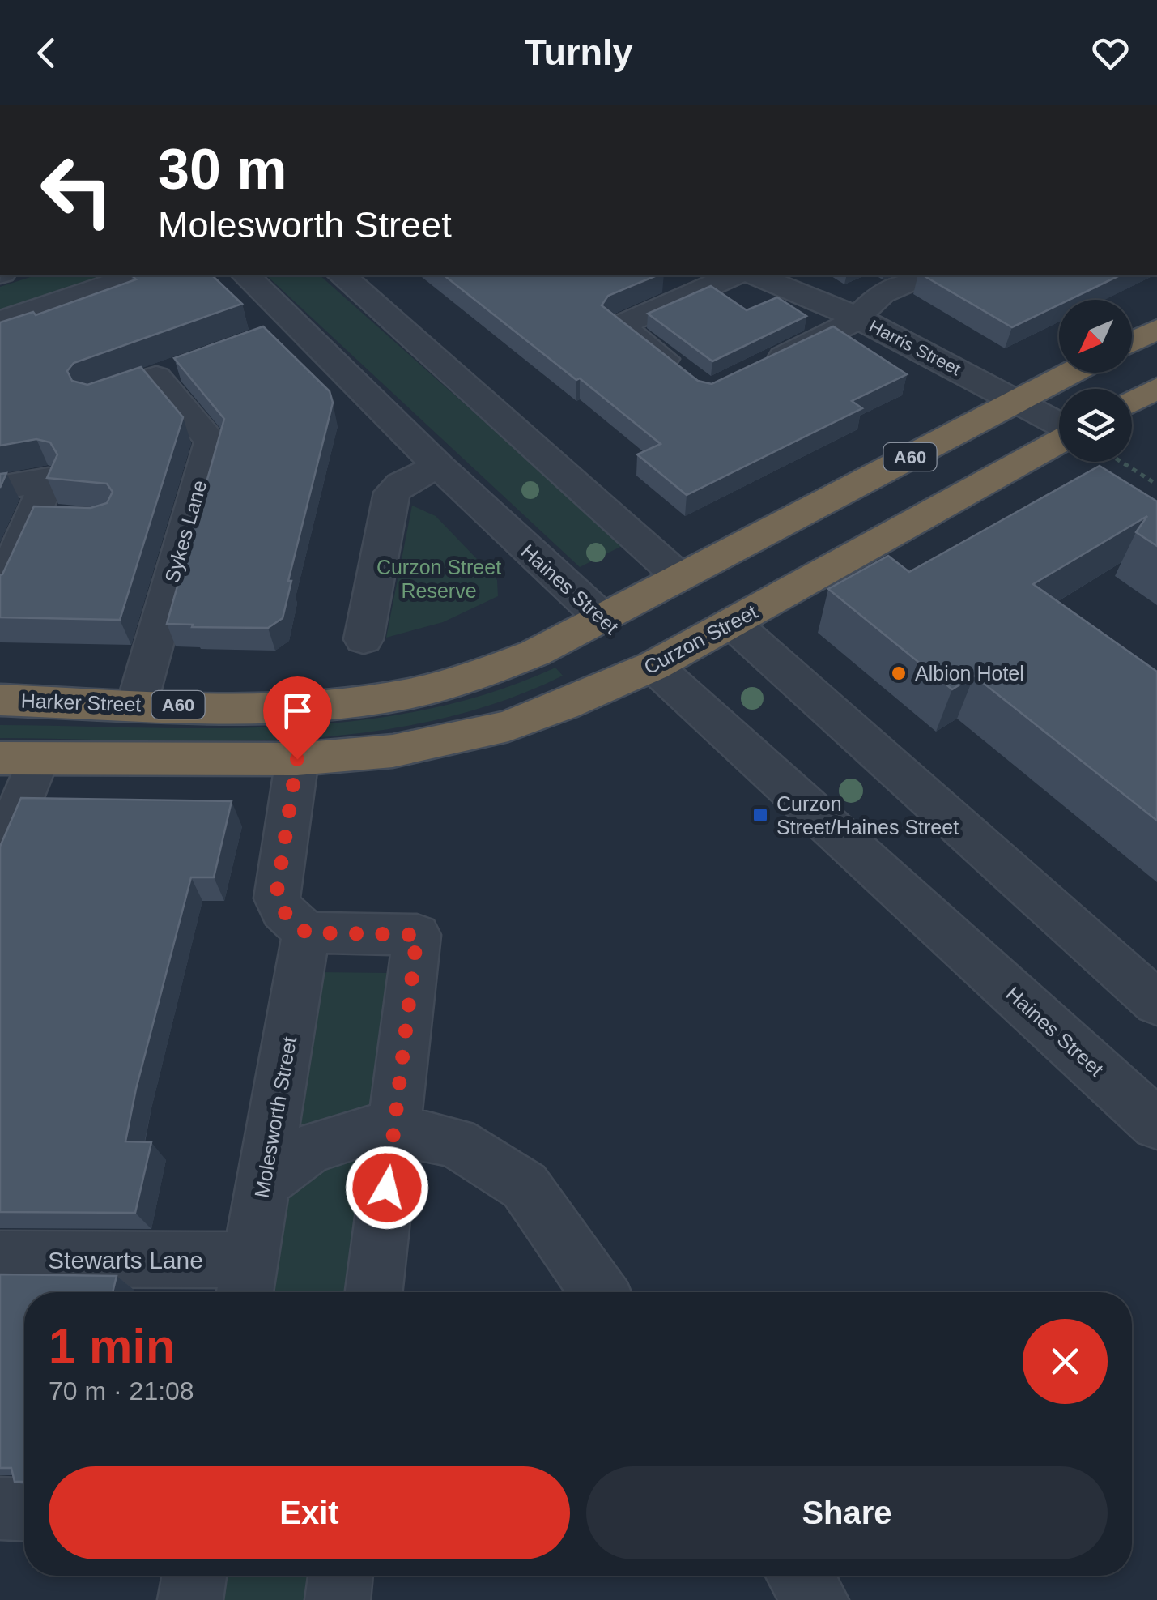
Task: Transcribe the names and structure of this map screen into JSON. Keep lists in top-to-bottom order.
{
  "streets": {
    "highway": [
      "A60",
      "Haines Street",
      "Curzon Street",
      "Harker Street"
    ],
    "street": [
      "Harris Street",
      "Sykes Lane",
      "Molesworth Street",
      "Stewarts Lane"
    ]
  },
  "crossings": [
    ["Harris Street", "A60"],
    ["A60", "Haines Street"],
    ["A60", "Harker Street"],
    ["Sykes Lane", "Harker Street"],
    ["Haines Street", "Curzon Street"],
    ["Haines Street", "Harker Street"],
    ["Molesworth Street", "Stewarts Lane"]
  ],
  "parks": ["Curzon Street Reserve"],
  "places": {
    "other": ["Albion Hotel"],
    "transit": ["Curzon Street/Haines Street"]
  },
  "north": "bottom left",
  "page": {
    "header": "Turnly",
    "turn": ["30 m", "Molesworth Street"],
    "heading": ["1 min", "70 m · 21:08"],
    "buttons": ["Exit", "Share"]
  }
}
